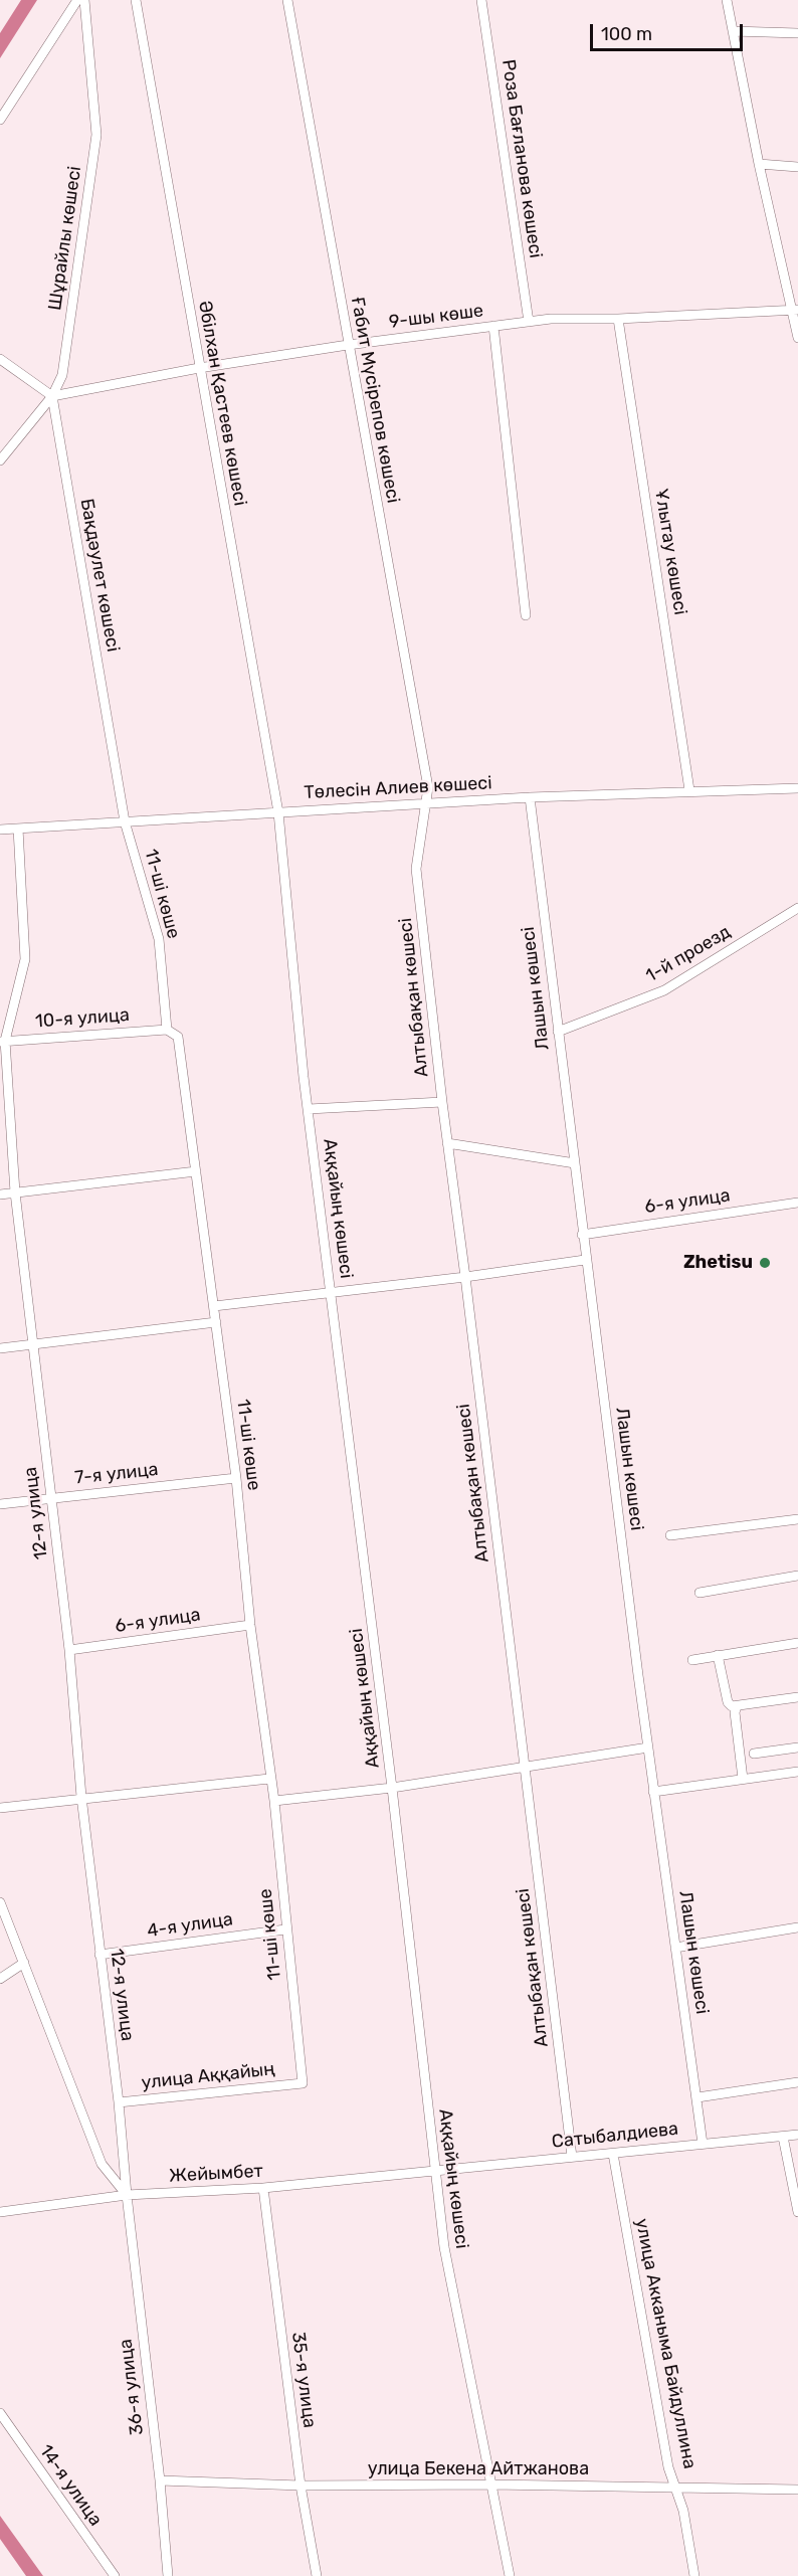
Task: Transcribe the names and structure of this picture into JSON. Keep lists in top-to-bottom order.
{
  "streets": {
    "street": [
      "Роза Бағланова көшесi",
      "Шұрайлы көшесі",
      "9-шы көше",
      "Ғабит Мүсірепов көшесi",
      "Әбілхан Қастеев көшесi",
      "Ұлытау көшесi",
      "Бақдәулет көшесi",
      "Төлесін Алиев көшесі",
      "11-ші көше",
      "1-й проезд",
      "Лашын көшесі",
      "Алтыбақан көшесі",
      "10-я улица",
      "6-я улица",
      "Аққайың көшесі",
      "7-я улица",
      "12-я улица",
      "4-я улица",
      "улица Аққайың",
      "Сатыбалдиева",
      "Жейымбет",
      "улица Акканыма Байдуллина",
      "35-я улица",
      "36-я улица",
      "улица Бекена Айтжанова",
      "14-я улица"
    ]
  },
  "crossings": [
    ["Роза Бағланова көшесi", "9-шы көше"],
    ["Шұрайлы көшесі", "9-шы көше"],
    ["Шұрайлы көшесі", "Бақдәулет көшесi"],
    ["9-шы көше", "Ғабит Мүсірепов көшесi"],
    ["9-шы көше", "Әбілхан Қастеев көшесi"],
    ["9-шы көше", "Ұлытау көшесi"],
    ["9-шы көше", "Бақдәулет көшесi"],
    ["Ғабит Мүсірепов көшесi", "Төлесін Алиев көшесі"],
    ["Ғабит Мүсірепов көшесi", "Алтыбақан көшесі"],
    ["Әбілхан Қастеев көшесi", "Төлесін Алиев көшесі"],
    ["Әбілхан Қастеев көшесi", "Аққайың көшесі"],
    ["Ұлытау көшесi", "Төлесін Алиев көшесі"],
    ["Бақдәулет көшесi", "Төлесін Алиев көшесі"],
    ["Бақдәулет көшесi", "11-ші көше"],
    ["Төлесін Алиев көшесі", "11-ші көше"],
    ["Төлесін Алиев көшесі", "Лашын көшесі"],
    ["Төлесін Алиев көшесі", "Алтыбақан көшесі"],
    ["Төлесін Алиев көшесі", "Аққайың көшесі"],
    ["Төлесін Алиев көшесі", "12-я улица"],
    ["11-ші көше", "10-я улица"],
    ["11-ші көше", "6-я улица"],
    ["11-ші көше", "7-я улица"],
    ["11-ші көше", "4-я улица"],
    ["11-ші көше", "улица Аққайың"],
    ["1-й проезд", "Лашын көшесі"],
    ["Лашын көшесі", "6-я улица"],
    ["Лашын көшесі", "Сатыбалдиева"],
    ["Алтыбақан көшесі", "Сатыбалдиева"],
    ["10-я улица", "12-я улица"],
    ["6-я улица", "12-я улица"],
    ["Аққайың көшесі", "Сатыбалдиева"],
    ["Аққайың көшесі", "Жейымбет"],
    ["Аққайың көшесі", "улица Бекена Айтжанова"],
    ["7-я улица", "12-я улица"],
    ["12-я улица", "4-я улица"],
    ["12-я улица", "улица Аққайың"],
    ["12-я улица", "Жейымбет"],
    ["12-я улица", "36-я улица"],
    ["Сатыбалдиева", "Жейымбет"],
    ["Сатыбалдиева", "улица Акканыма Байдуллина"],
    ["Жейымбет", "35-я улица"],
    ["Жейымбет", "36-я улица"],
    ["улица Акканыма Байдуллина", "улица Бекена Айтжанова"],
    ["35-я улица", "улица Бекена Айтжанова"],
    ["36-я улица", "улица Бекена Айтжанова"]
  ],
  "places": ["Zhetisu"],
  "scale_bar": "100 m"
}
